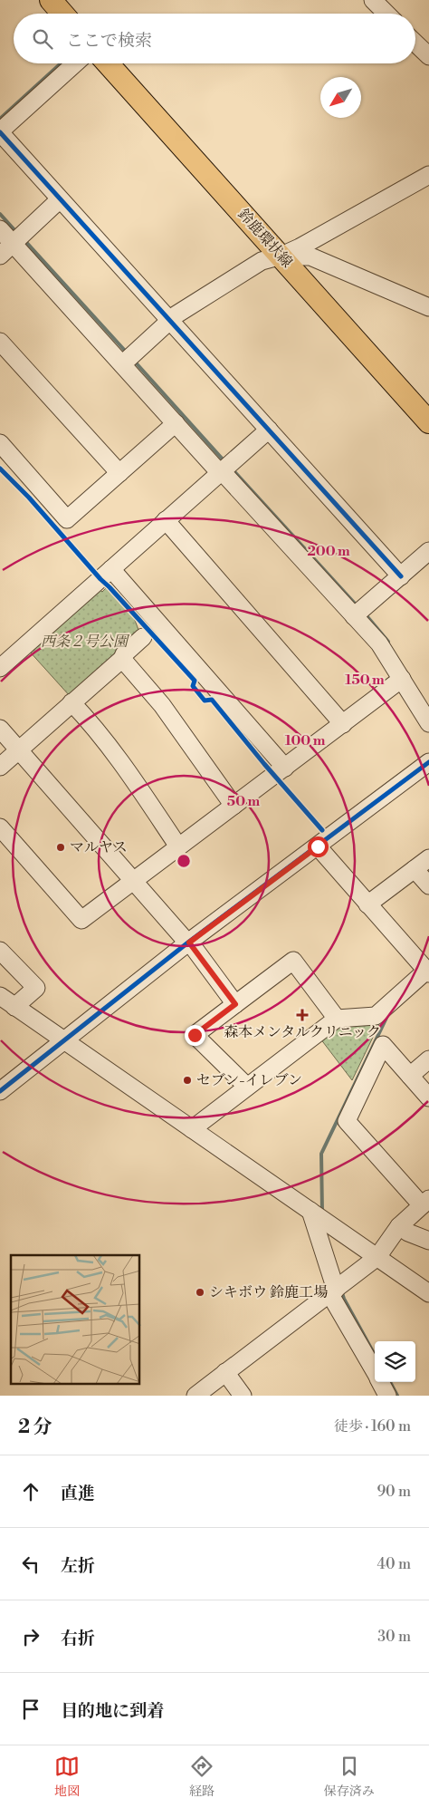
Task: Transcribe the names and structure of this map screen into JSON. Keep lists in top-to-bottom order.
{
  "streets": {
    "main road": ["鈴鹿環状線"]
  },
  "parks": ["西条２号公園"],
  "places": {
    "other": ["マルヤス", "セブン-イレブン", "シキボウ 鈴鹿工場"],
    "health": ["森本メンタルクリニック"]
  },
  "north": "bottom left",
  "page": {
    "search": "ここで検索",
    "heading": ["2 分", "徒歩 · 160 m"],
    "list": [
      ["直進", "90 m"],
      ["左折", "40 m"],
      ["右折", "30 m"],
      "目的地に到着"
    ],
    "nav": ["地図", "経路", "保存済み"]
  },
  "rings": [
    "200 m",
    "150 m",
    "100 m",
    "50 m"
  ]
}
